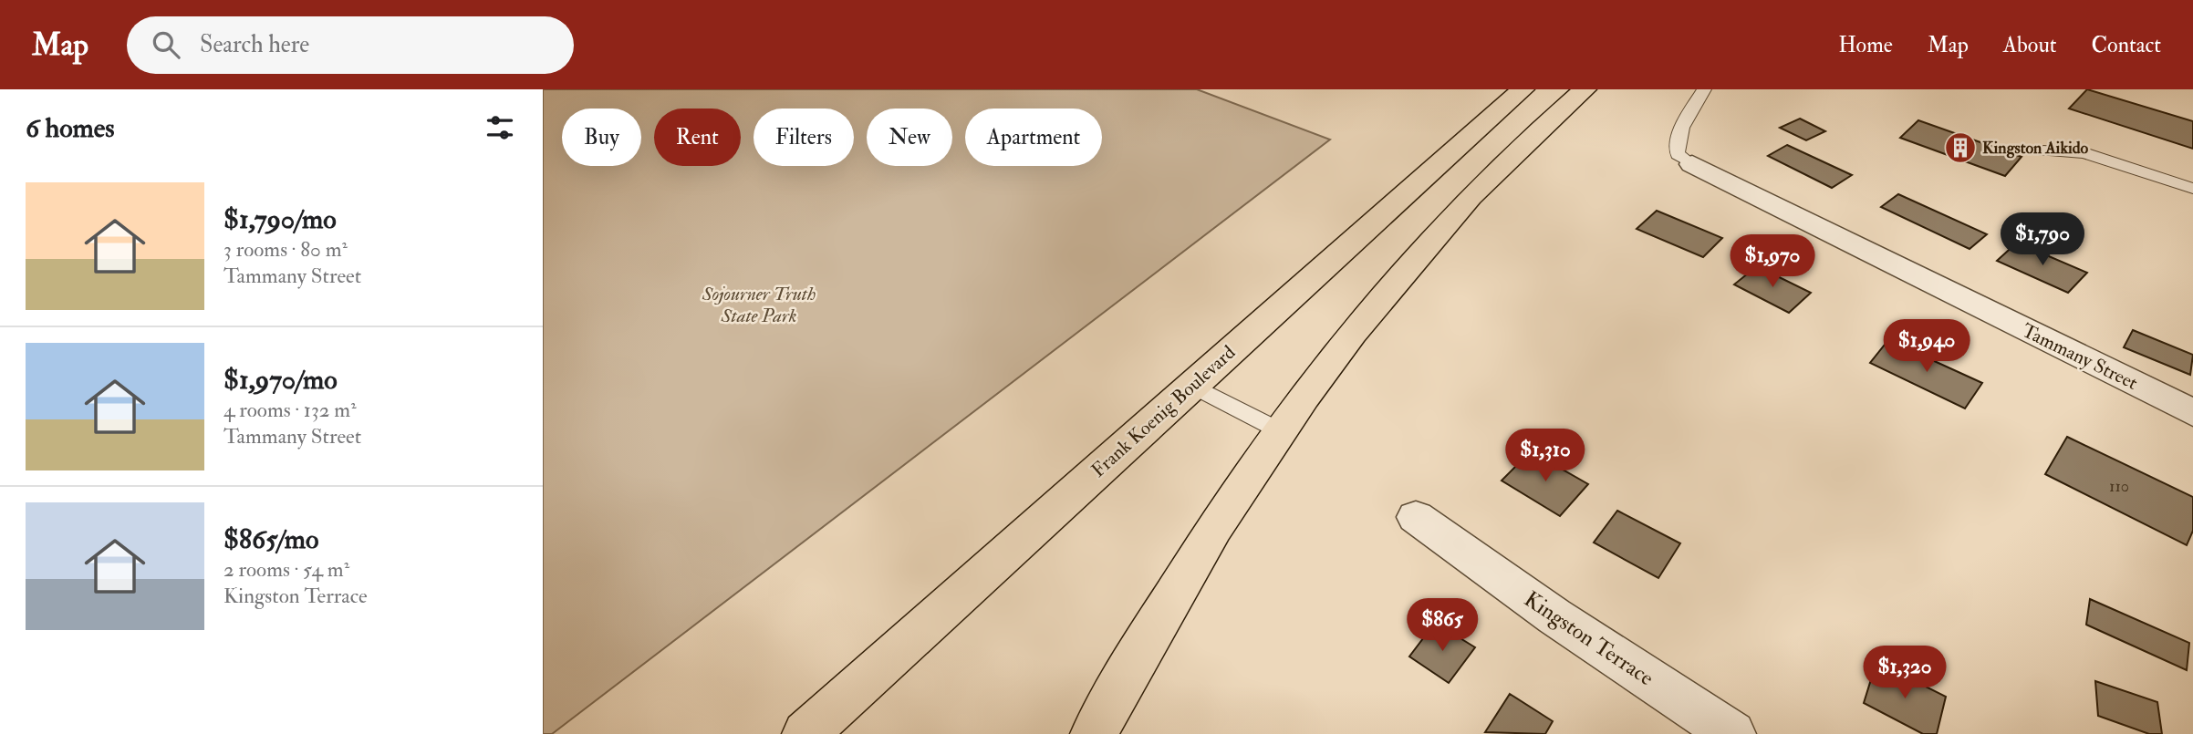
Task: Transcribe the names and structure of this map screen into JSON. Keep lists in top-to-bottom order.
{
  "streets": {
    "main road": ["Frank Koenig Boulevard"],
    "street": ["Tammany Street", "Kingston Terrace"]
  },
  "parks": ["Sojourner Truth State Park"],
  "places": {
    "building": ["Kingston Aikido"]
  },
  "house_numbers": ["110"],
  "page": {
    "header": "Map",
    "search": "Search here",
    "nav": [
      "Home",
      "Map",
      "About",
      "Contact"
    ],
    "heading": "6 homes",
    "chip": [
      "Buy",
      "Rent",
      "Filters",
      "New",
      "Apartment"
    ],
    "list": [
      {
        "name": "$1,790/mo",
        "note": "3 rooms · 80 m² · Tammany Street"
      },
      {
        "name": "$1,970/mo",
        "note": "4 rooms · 132 m² · Tammany Street"
      },
      {
        "name": "$865/mo",
        "note": "2 rooms · 54 m² · Kingston Terrace"
      }
    ],
    "price": [
      "$1,790",
      "$1,970",
      "$1,940",
      "$1,310",
      "$865",
      "$1,320"
    ]
  }
}
